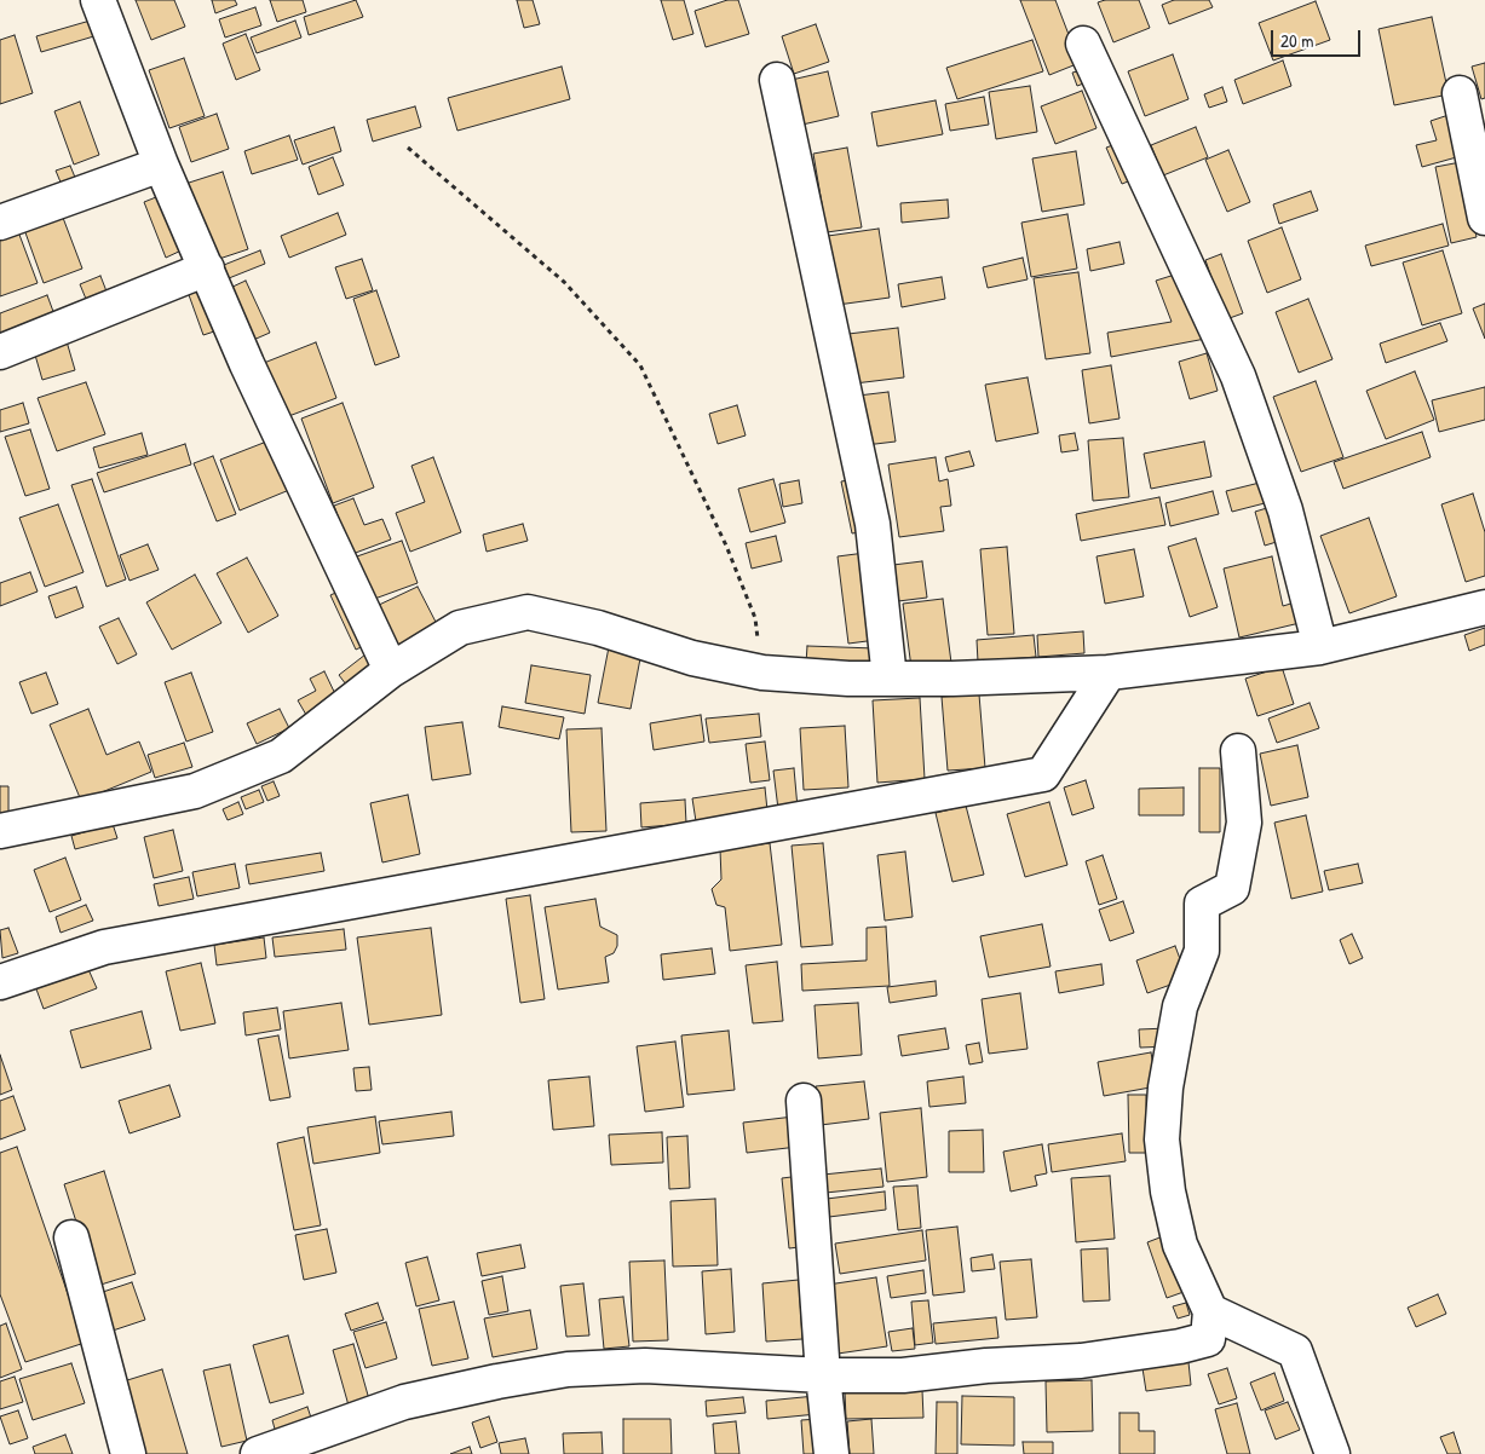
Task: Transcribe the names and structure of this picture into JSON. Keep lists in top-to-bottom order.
{
  "scale_bar": "20 m"
}
